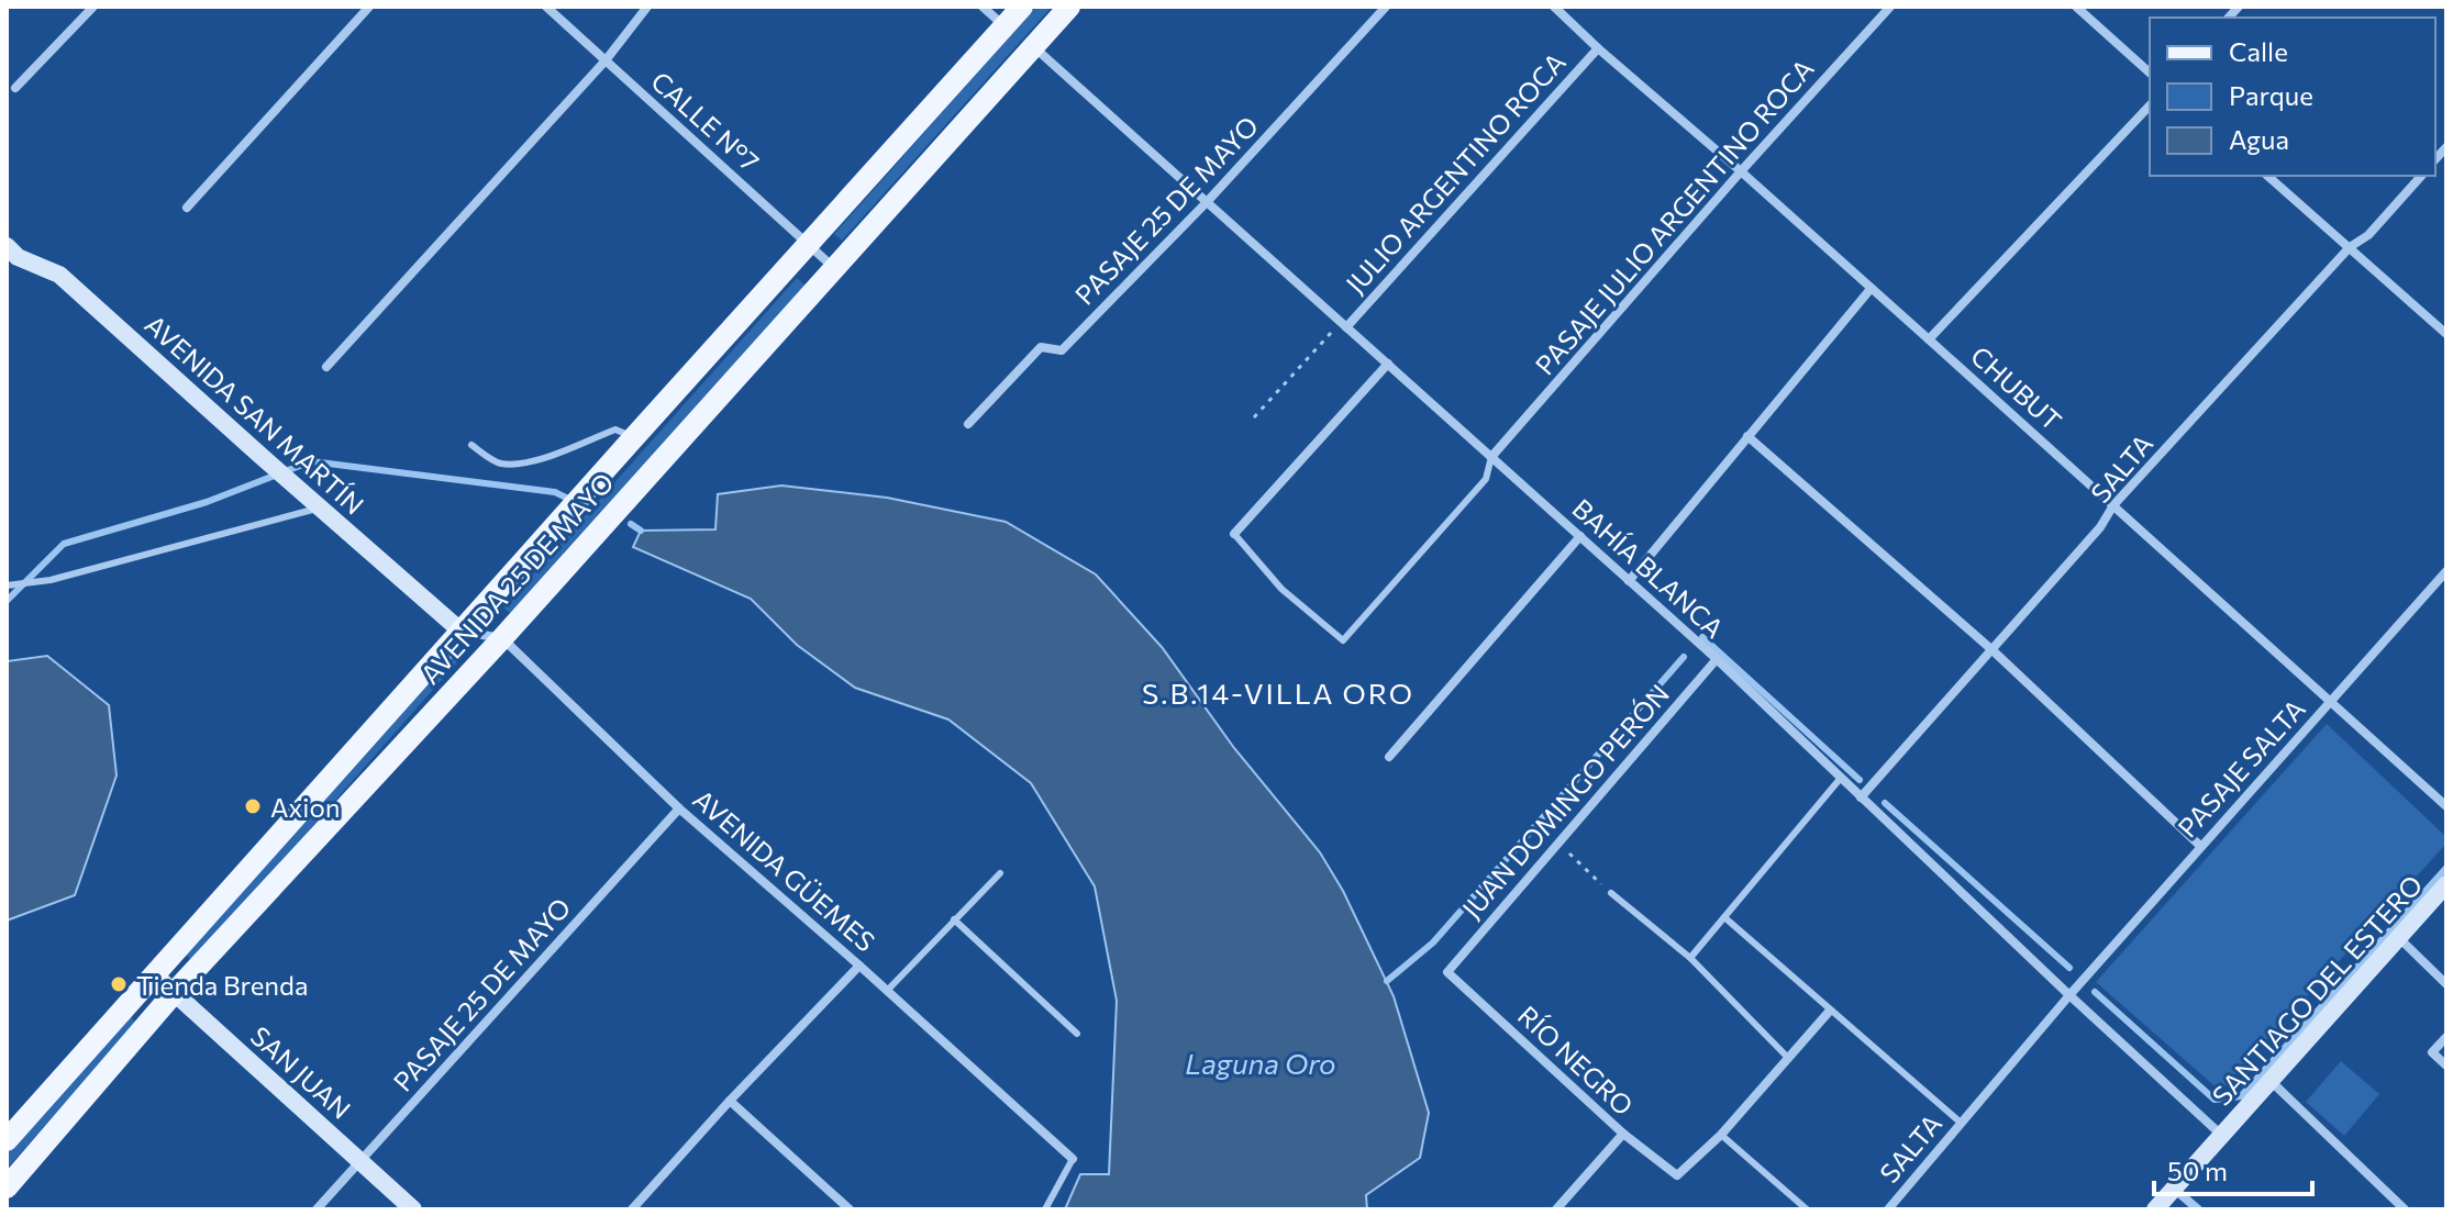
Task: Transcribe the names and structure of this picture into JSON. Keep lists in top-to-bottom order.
{
  "streets": {
    "main road": ["AVENIDA 25 DE MAYO"],
    "street": [
      "CALLE N°7",
      "JULIO ARGENTINO ROCA",
      "PASAJE 25 DE MAYO",
      "PASAJE JULIO ARGENTINO ROCA",
      "CHUBUT",
      "AVENIDA SAN MARTÍN",
      "SALTA",
      "BAHÍA BLANCA",
      "PASAJE SALTA",
      "JUAN DOMINGO PERÓN",
      "AVENIDA GÜEMES",
      "SANTIAGO DEL ESTERO",
      "RÍO NEGRO",
      "SAN JUAN"
    ]
  },
  "crossings": [
    ["CALLE N°7", "AVENIDA 25 DE MAYO"],
    ["JULIO ARGENTINO ROCA", "CHUBUT"],
    ["JULIO ARGENTINO ROCA", "BAHÍA BLANCA"],
    ["PASAJE 25 DE MAYO", "BAHÍA BLANCA"],
    ["PASAJE 25 DE MAYO", "AVENIDA GÜEMES"],
    ["PASAJE 25 DE MAYO", "SAN JUAN"],
    ["PASAJE JULIO ARGENTINO ROCA", "CHUBUT"],
    ["PASAJE JULIO ARGENTINO ROCA", "BAHÍA BLANCA"],
    ["CHUBUT", "SALTA"],
    ["CHUBUT", "PASAJE SALTA"],
    ["AVENIDA SAN MARTÍN", "AVENIDA 25 DE MAYO"],
    ["SALTA", "BAHÍA BLANCA"],
    ["SALTA", "PASAJE SALTA"],
    ["BAHÍA BLANCA", "AVENIDA 25 DE MAYO"],
    ["BAHÍA BLANCA", "PASAJE SALTA"],
    ["BAHÍA BLANCA", "JUAN DOMINGO PERÓN"],
    ["BAHÍA BLANCA", "SANTIAGO DEL ESTERO"],
    ["AVENIDA 25 DE MAYO", "AVENIDA GÜEMES"],
    ["AVENIDA 25 DE MAYO", "SAN JUAN"],
    ["JUAN DOMINGO PERÓN", "RÍO NEGRO"]
  ],
  "districts": ["S.B.14-VILLA ORO"],
  "water": ["Laguna Oro"],
  "places": ["Axion", "Tienda Brenda"],
  "legend": ["Calle", "Parque", "Agua"],
  "scale_bar": "50 m"
}
